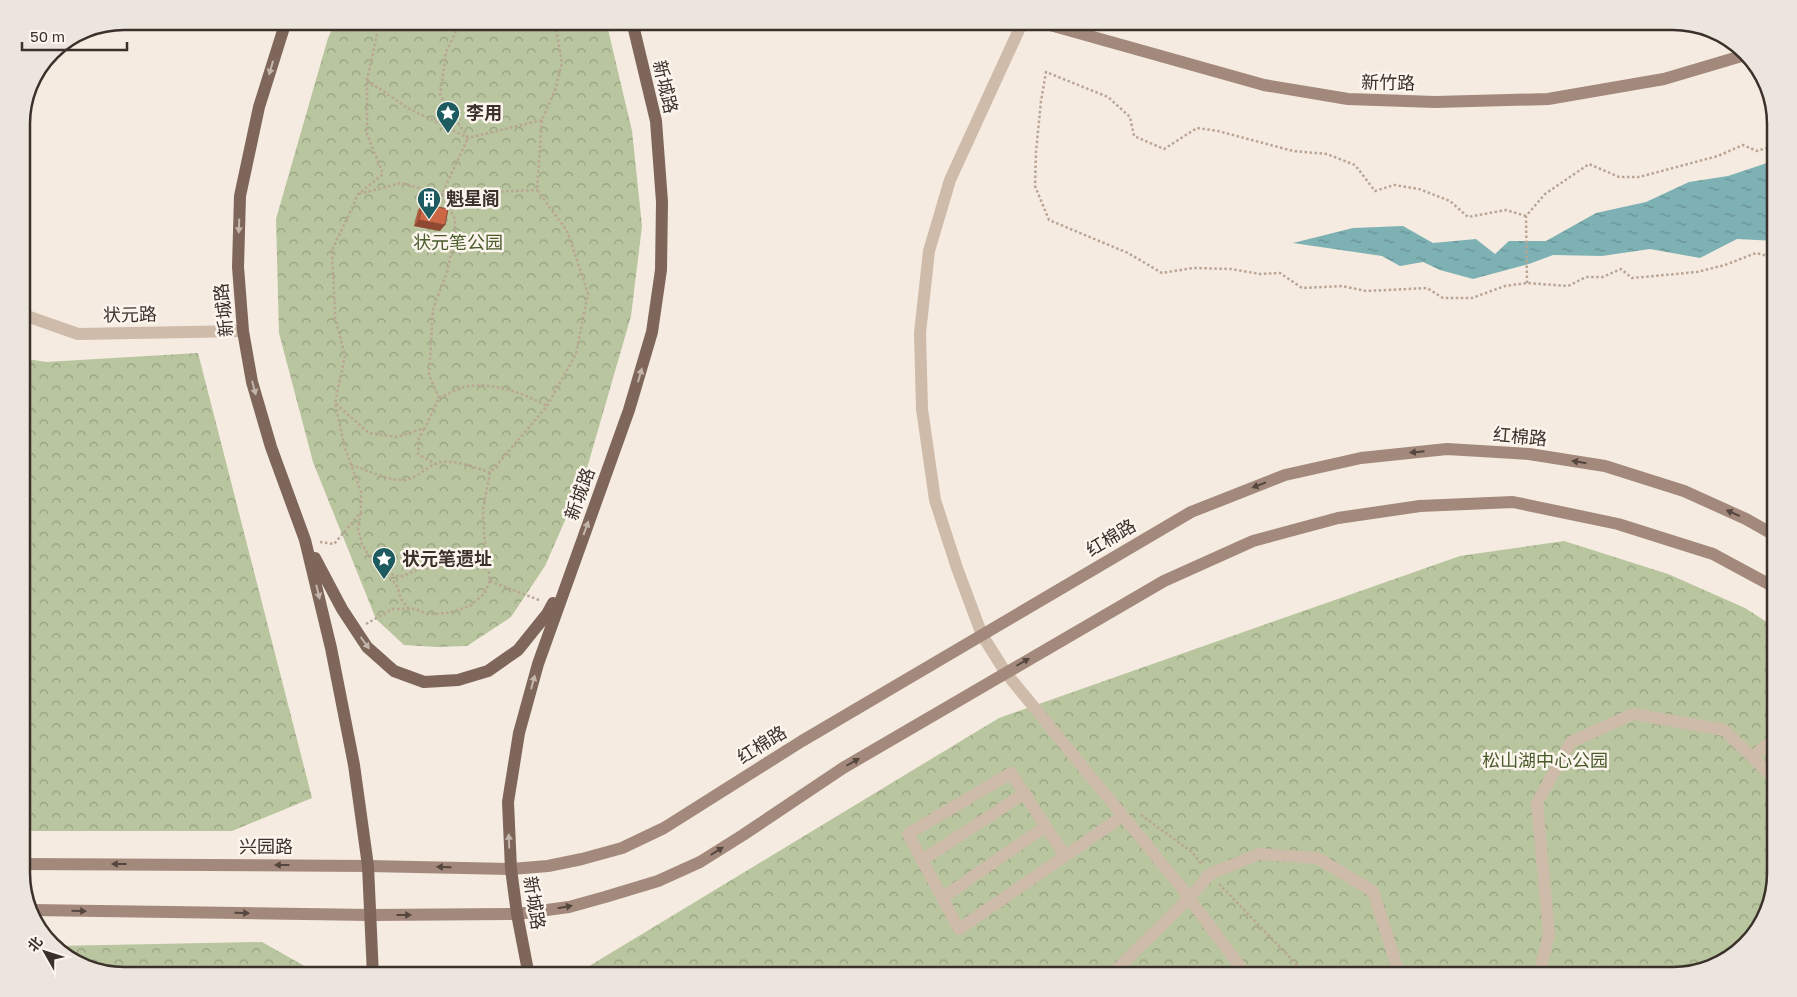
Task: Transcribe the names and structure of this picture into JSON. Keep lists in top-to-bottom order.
{
  "streets": {
    "main road": [
      "新竹路",
      "新城路",
      "红棉路",
      "兴园路"
    ],
    "street": ["状元路"]
  },
  "crossings": [
    ["新城路", "状元路"],
    ["新城路", "红棉路"],
    ["新城路", "兴园路"],
    ["红棉路", "兴园路"]
  ],
  "parks": ["状元笔公园", "松山湖中心公园"],
  "places": {
    "place": ["李用", "状元笔遗址"],
    "building": ["魁星阁"]
  },
  "scale_bar": "50 m",
  "north": "top left"
}
